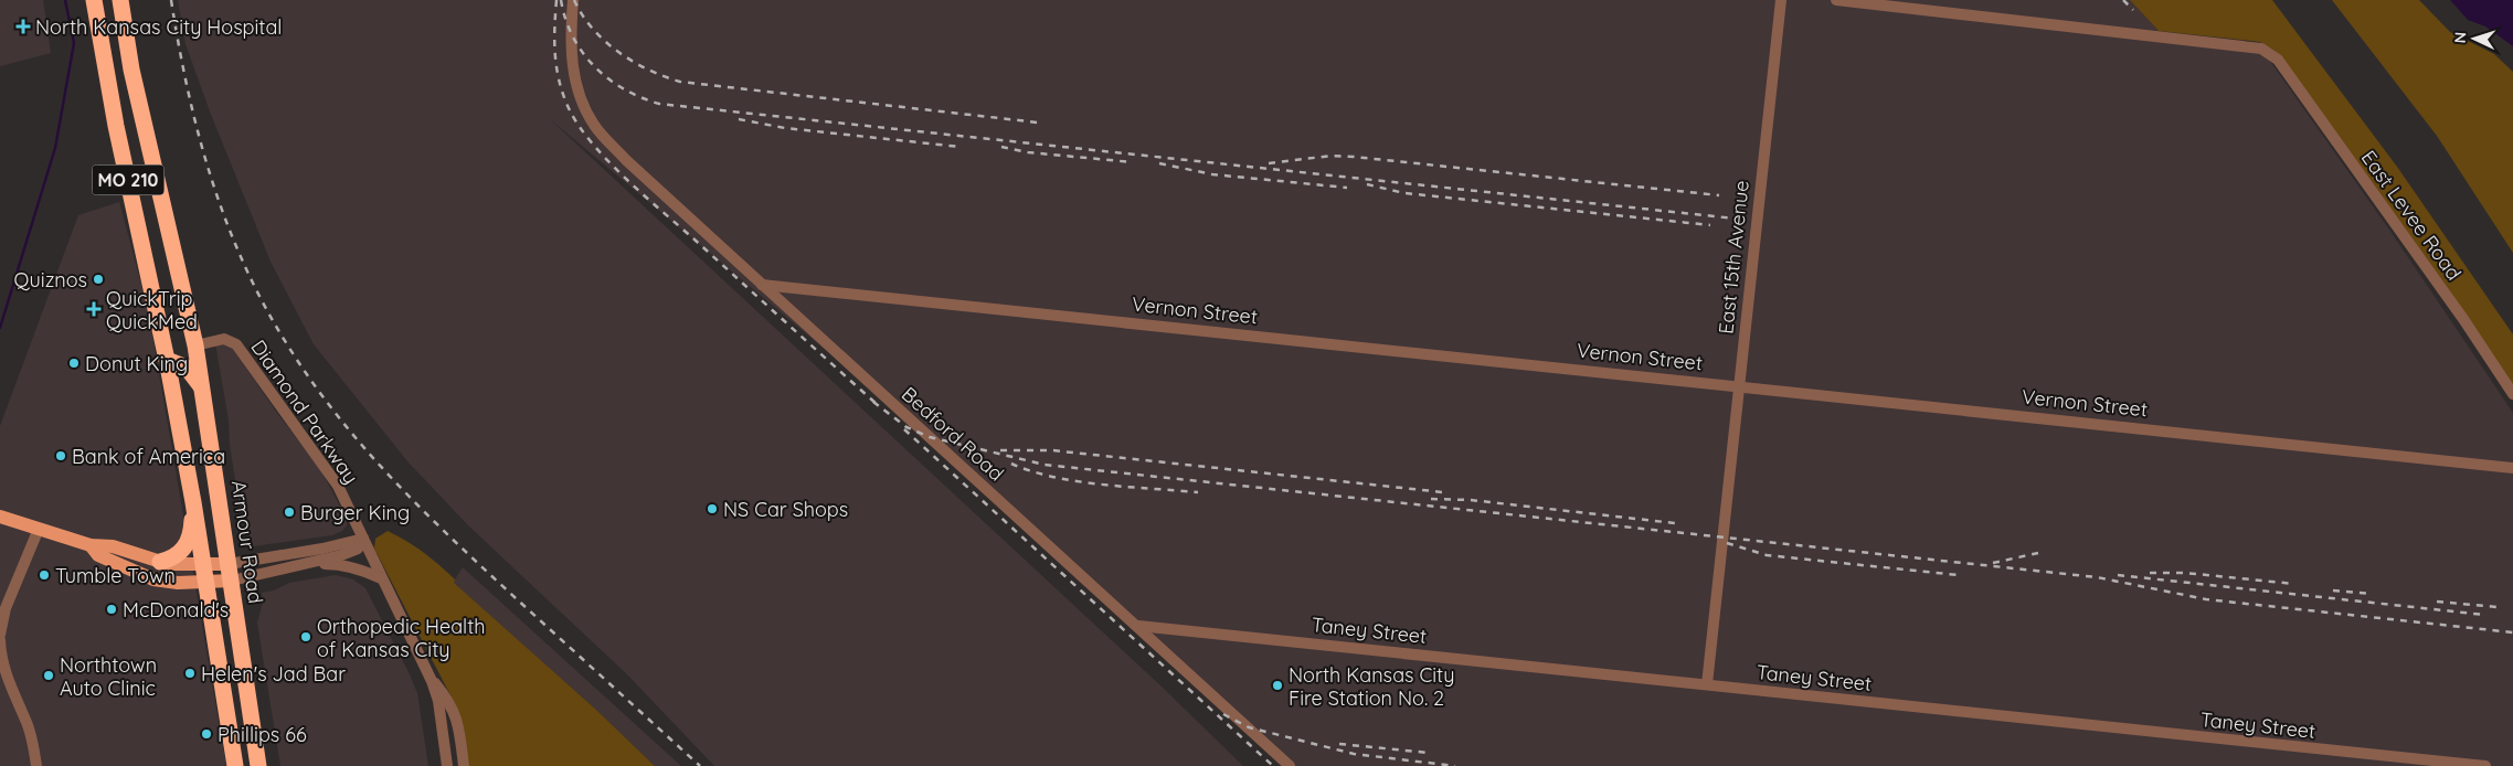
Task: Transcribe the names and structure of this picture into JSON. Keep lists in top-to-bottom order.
{
  "streets": {
    "highway": ["MO 210", "Armour Road"],
    "street": [
      "East Levee Road",
      "East 15th Avenue",
      "Vernon Street",
      "Diamond Parkway",
      "Bedford Road",
      "Taney Street"
    ]
  },
  "crossings": [
    ["East 15th Avenue", "Vernon Street"],
    ["East 15th Avenue", "Taney Street"],
    ["Vernon Street", "Bedford Road"],
    ["Diamond Parkway", "Armour Road"],
    ["Bedford Road", "Taney Street"]
  ],
  "places": {
    "health": ["North Kansas City Hospital", "QuickTrip QuickMed"],
    "other": [
      "Quiznos",
      "Donut King",
      "Bank of America",
      "NS Car Shops",
      "Burger King",
      "Tumble Town",
      "McDonald's",
      "Orthopedic Health of Kansas City",
      "Helen's Jad Bar",
      "Northtown Auto Clinic",
      "North Kansas City Fire Station No. 2",
      "Phillips 66"
    ]
  },
  "north": "left"
}
